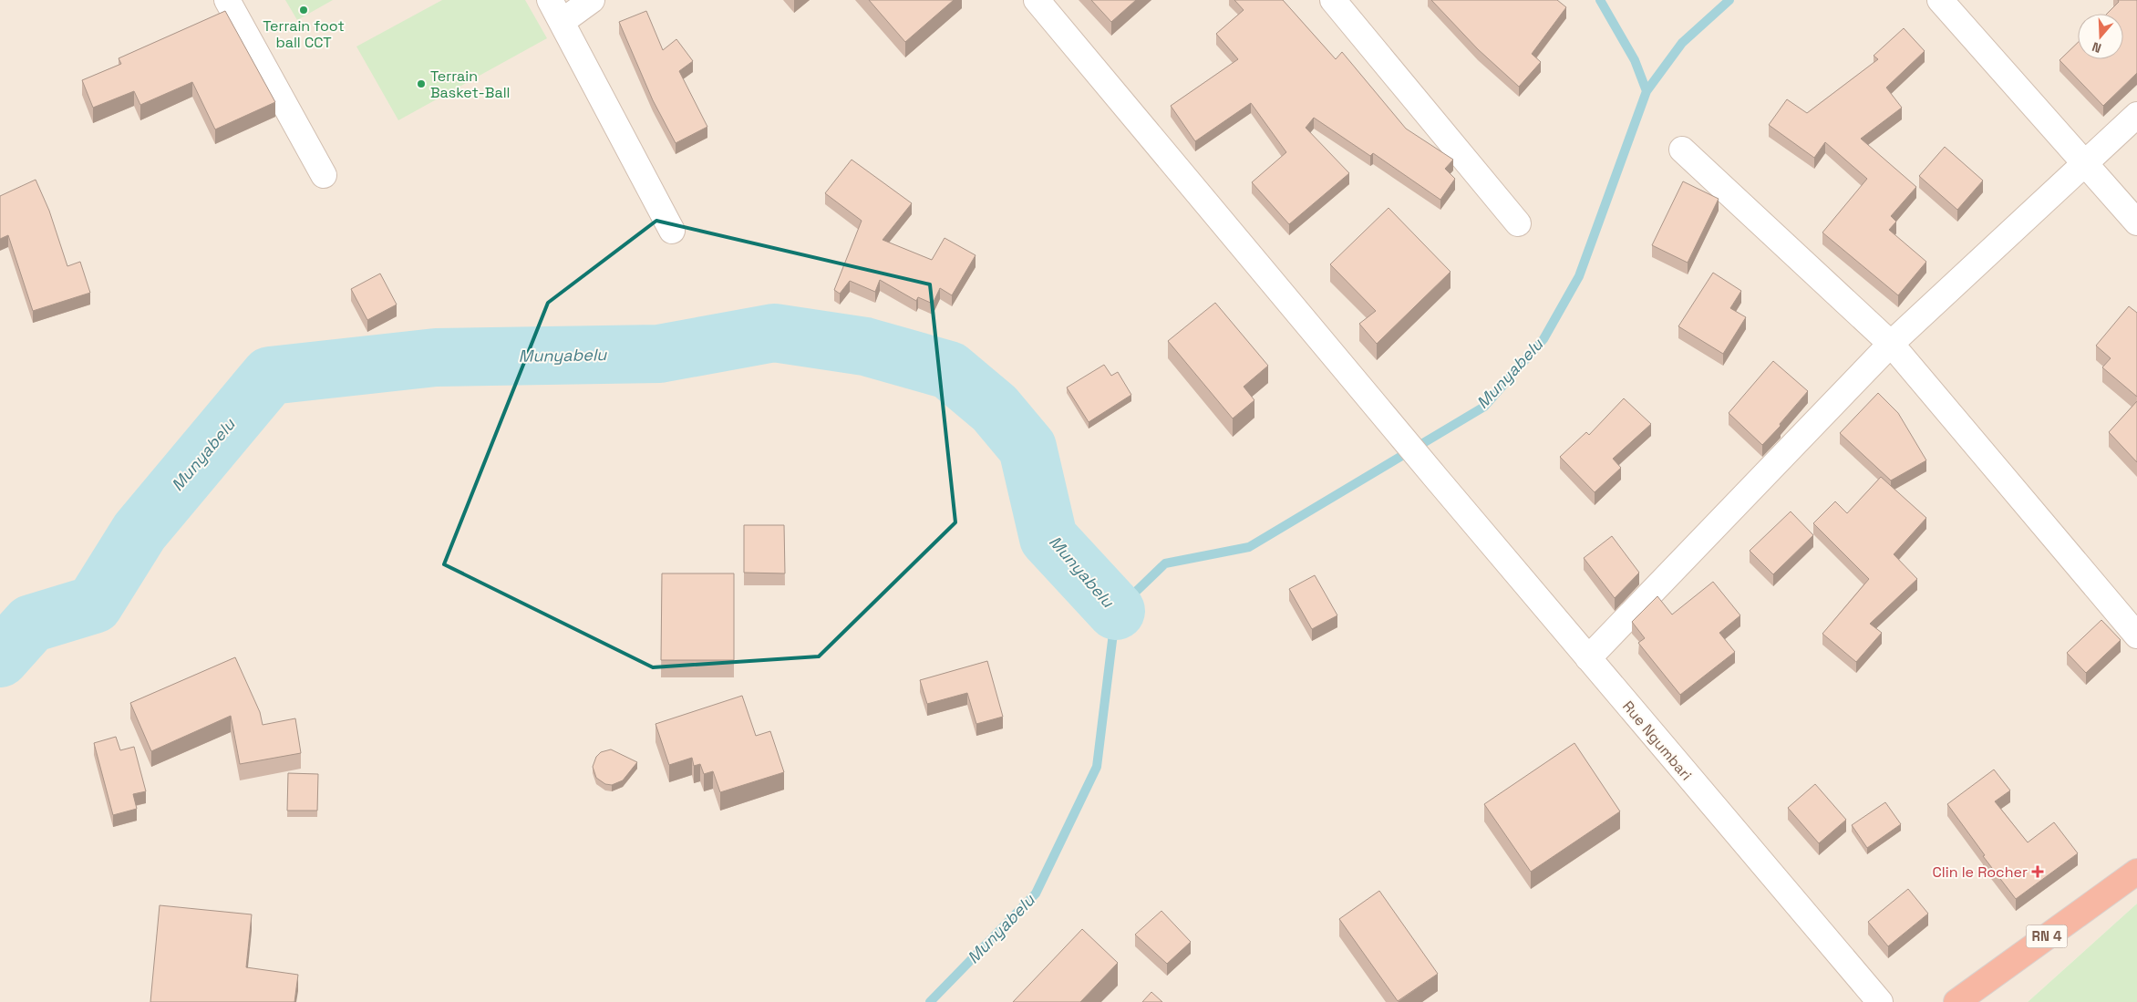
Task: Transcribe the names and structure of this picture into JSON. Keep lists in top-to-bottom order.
{
  "streets": {
    "highway": ["RN 4"],
    "street": ["Rue Ngumbari"]
  },
  "water": ["Munyabelu"],
  "places": {
    "other": ["Terrain foot ball CCT", "Terrain Basket-Ball"],
    "health": ["Clin le Rocher"]
  },
  "north": "bottom"
}
